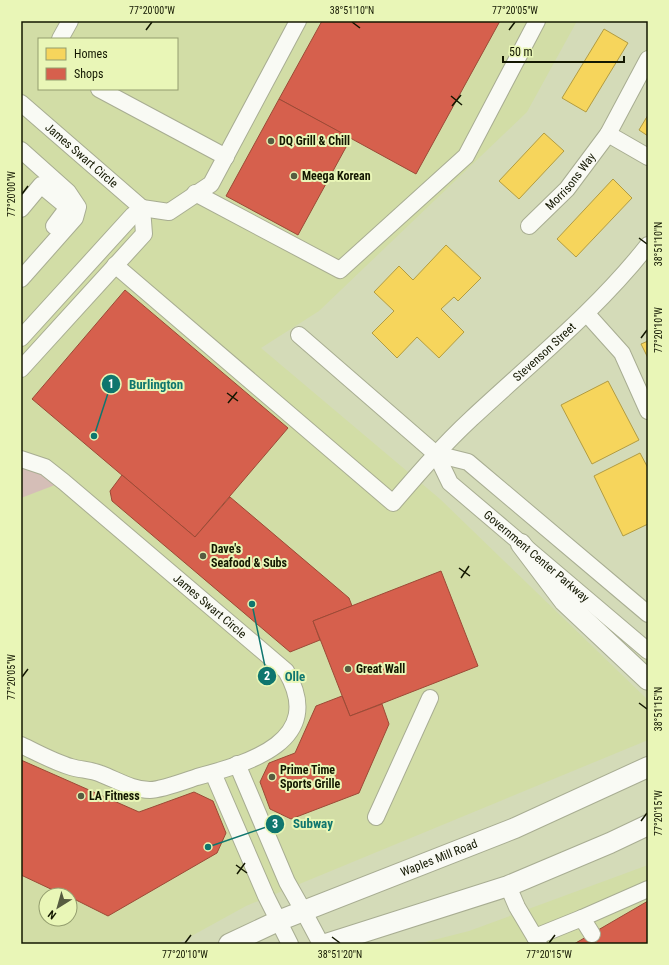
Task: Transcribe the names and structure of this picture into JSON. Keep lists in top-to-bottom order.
{
  "streets": {
    "main road": ["Waples Mill Road"],
    "street": [
      "James Swart Circle",
      "Morrisons Way",
      "Stevenson Street",
      "Government Center Parkway"
    ]
  },
  "crossings": [
    ["Stevenson Street", "Government Center Parkway"]
  ],
  "places": [
    "DQ Grill & Chill",
    "Meega Korean",
    "Burlington",
    "Dave's Seafood & Subs",
    "Olle",
    "Great Wall",
    "Prime Time Sports Grille",
    "LA Fitness",
    "Subway"
  ],
  "legend": ["Homes", "Shops"],
  "scale_bar": "50 m",
  "north": "bottom left",
  "coordinates": [
    "77°20'00\"W",
    "38°51'10\"N",
    "77°20'05\"W",
    "77°20'10\"W",
    "38°51'15\"N",
    "77°20'15\"W",
    "38°51'20\"N"
  ]
}
